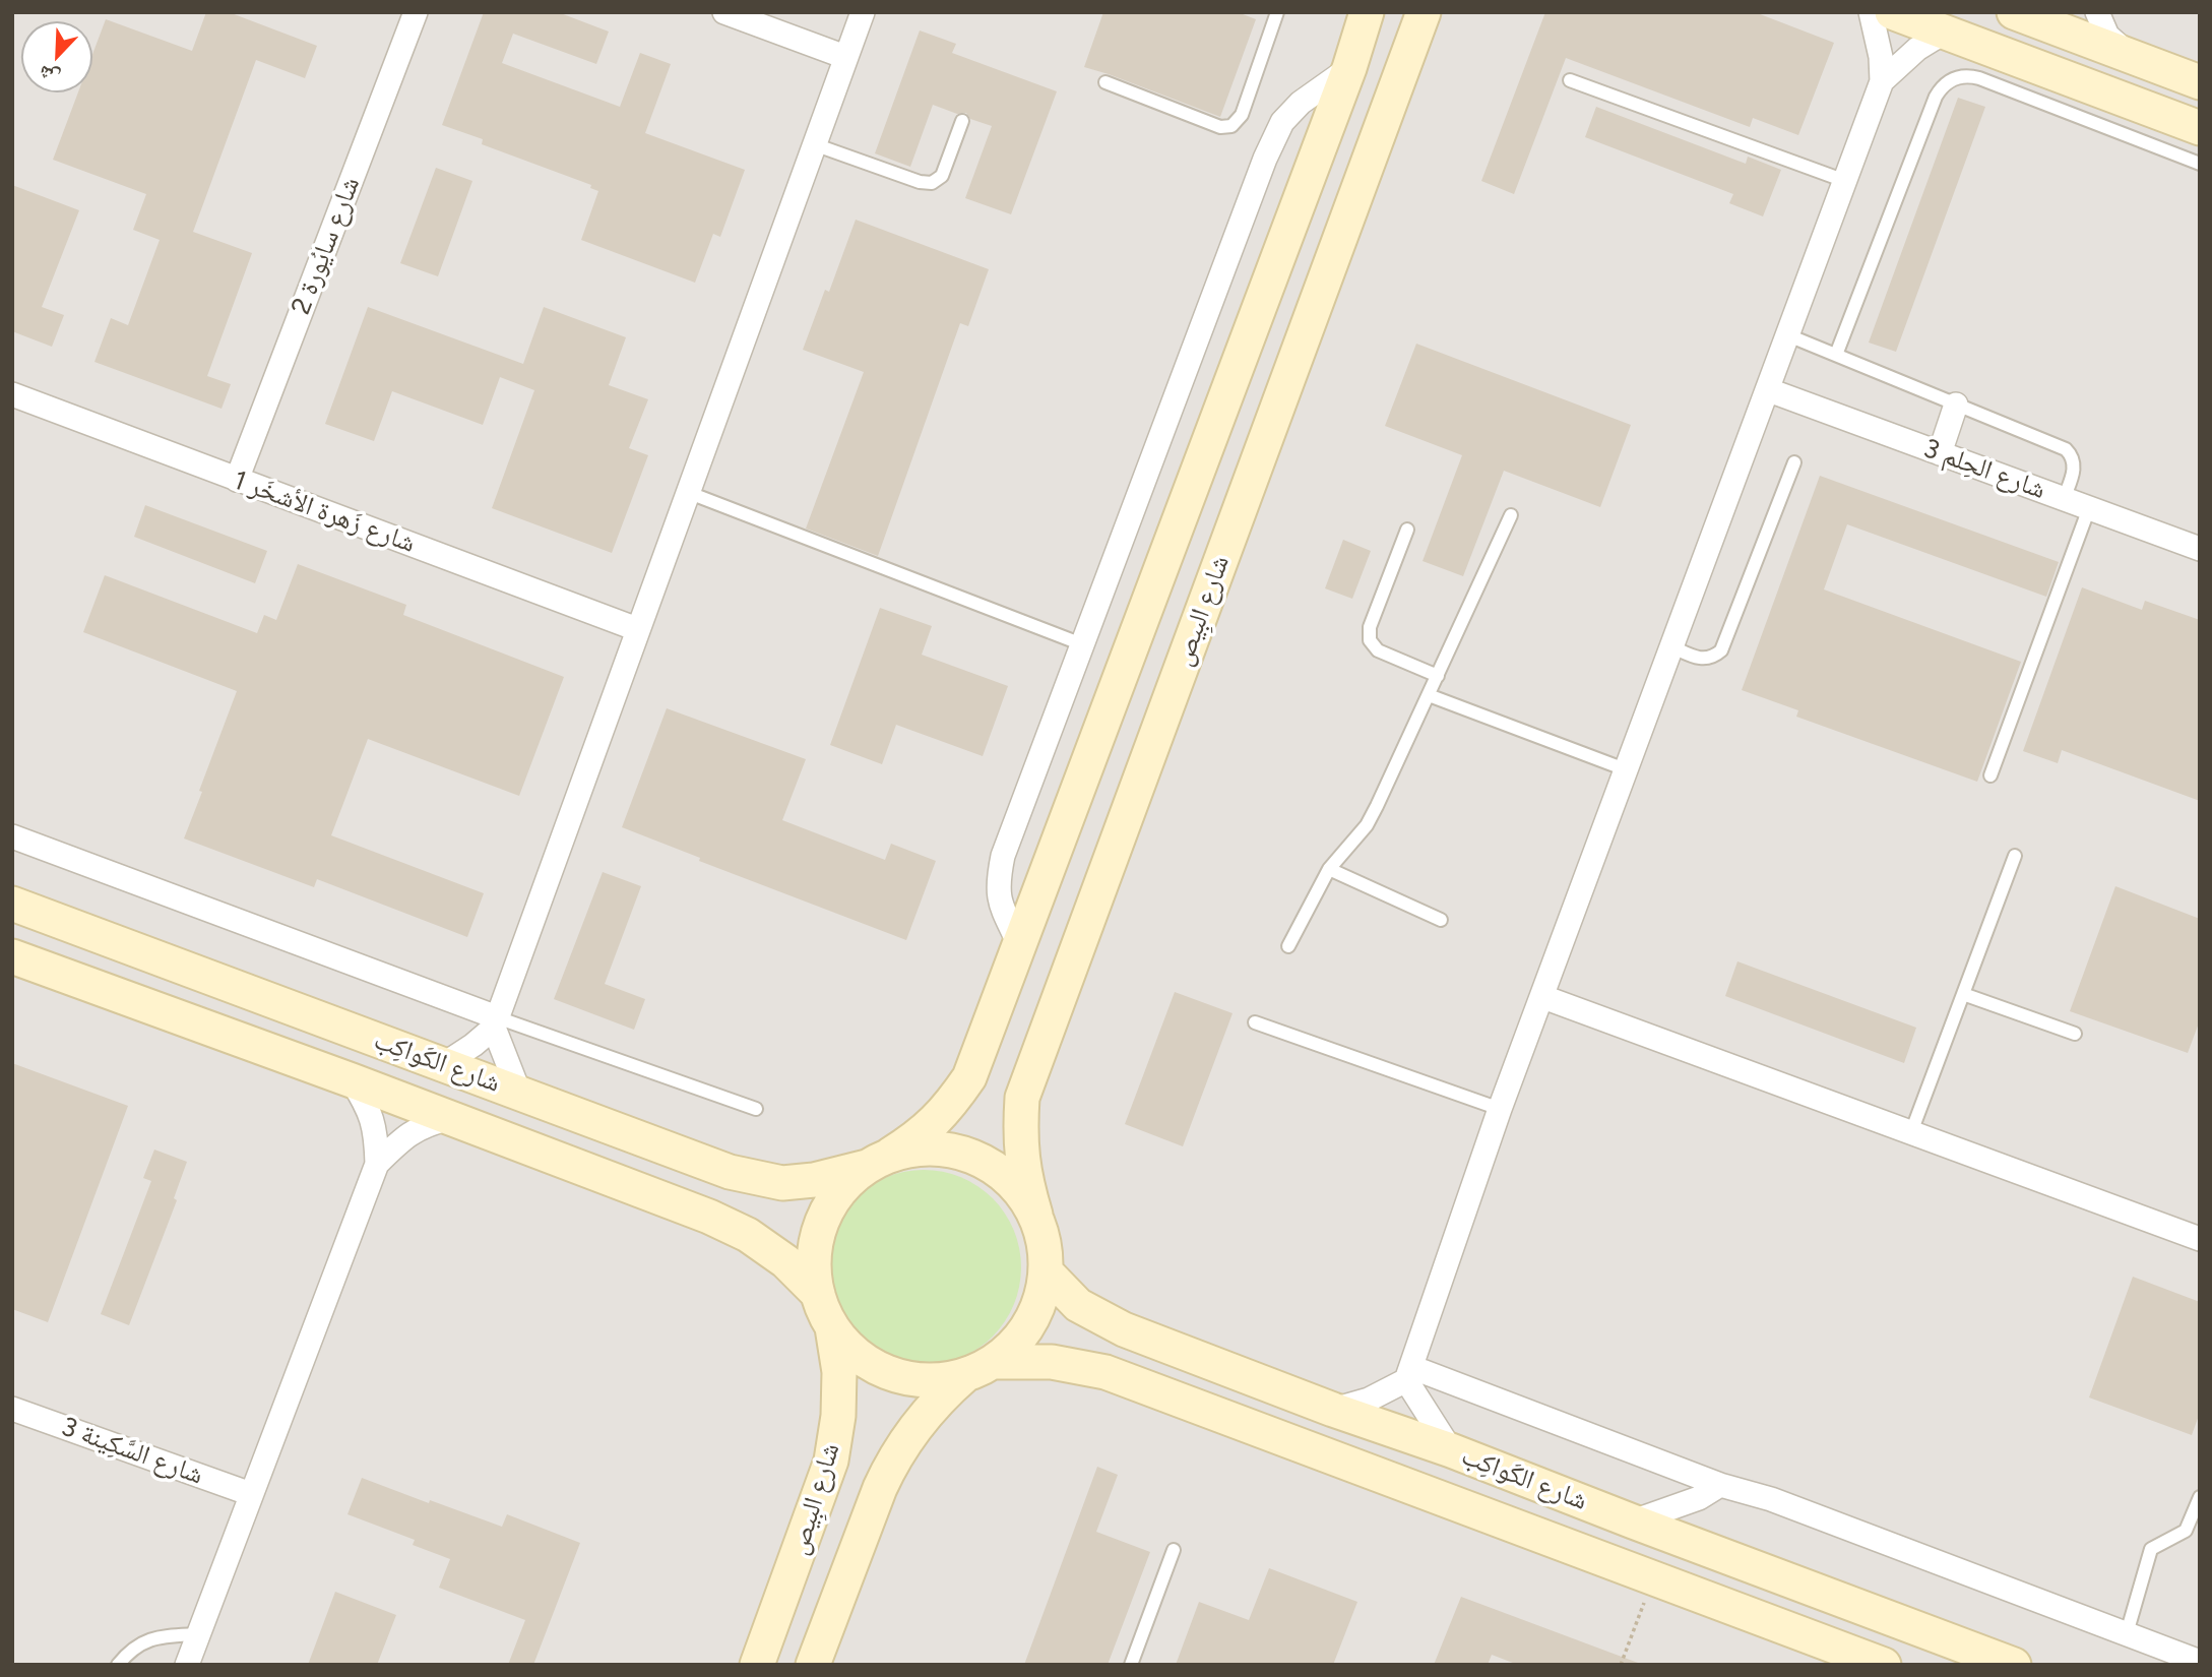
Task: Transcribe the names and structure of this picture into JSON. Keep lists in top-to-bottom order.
{
  "streets": {
    "street": [
      "شارع سايُورة 2",
      "شارع الحِلم 3",
      "شارع زَهرة الأشخَر 1",
      "شارع البِيص",
      "شارع الكَواكِب",
      "شارع السَّكِينة 3"
    ]
  },
  "crossings": [
    ["شارع سايُورة 2", "شارع زَهرة الأشخَر 1"],
    ["شارع البِيص", "شارع الكَواكِب"]
  ],
  "north": "bottom left"
}
